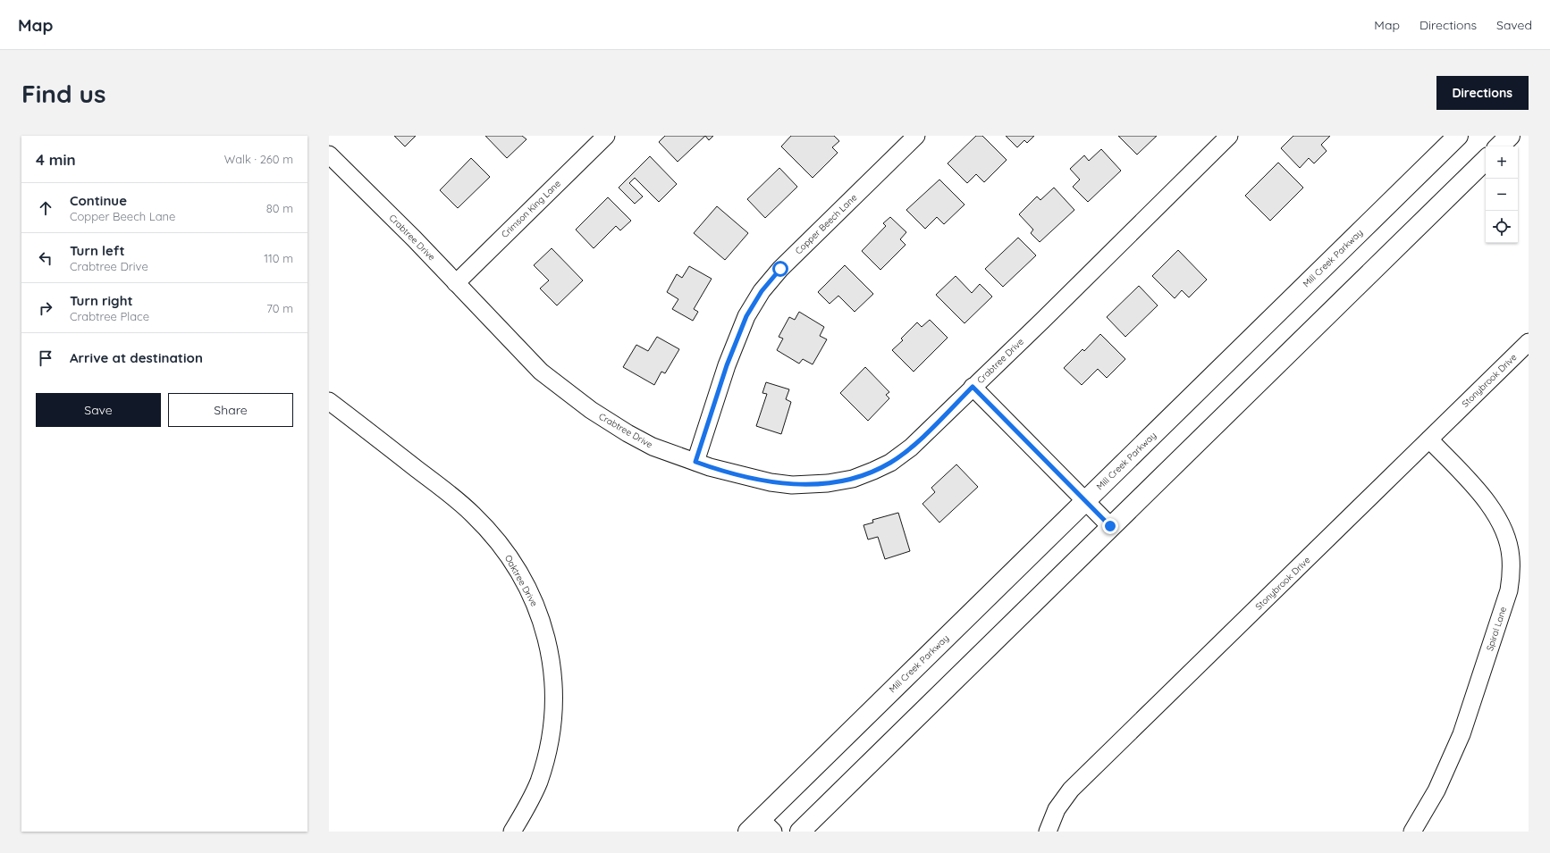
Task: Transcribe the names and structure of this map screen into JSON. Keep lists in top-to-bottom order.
{
  "streets": {
    "main road": ["Mill Creek Parkway"],
    "street": [
      "Crimson King Lane",
      "Copper Beech Lane",
      "Crabtree Drive",
      "Stonybrook Drive",
      "Oaktree Drive",
      "Spiral Lane"
    ]
  },
  "crossings": [
    ["Crimson King Lane", "Crabtree Drive"],
    ["Copper Beech Lane", "Crabtree Drive"],
    ["Stonybrook Drive", "Spiral Lane"]
  ],
  "page": {
    "header": "Map",
    "nav": ["Map", "Directions", "Saved"],
    "buttons": [
      "Directions",
      ["Save", "Share"]
    ],
    "title": "Find us",
    "heading": ["4 min", "Walk · 260 m"],
    "map_buttons": ["+", "−"],
    "list": [
      ["Continue", "Copper Beech Lane", "80 m"],
      ["Turn left", "Crabtree Drive", "110 m"],
      ["Turn right", "Crabtree Place", "70 m"],
      "Arrive at destination"
    ]
  }
}
